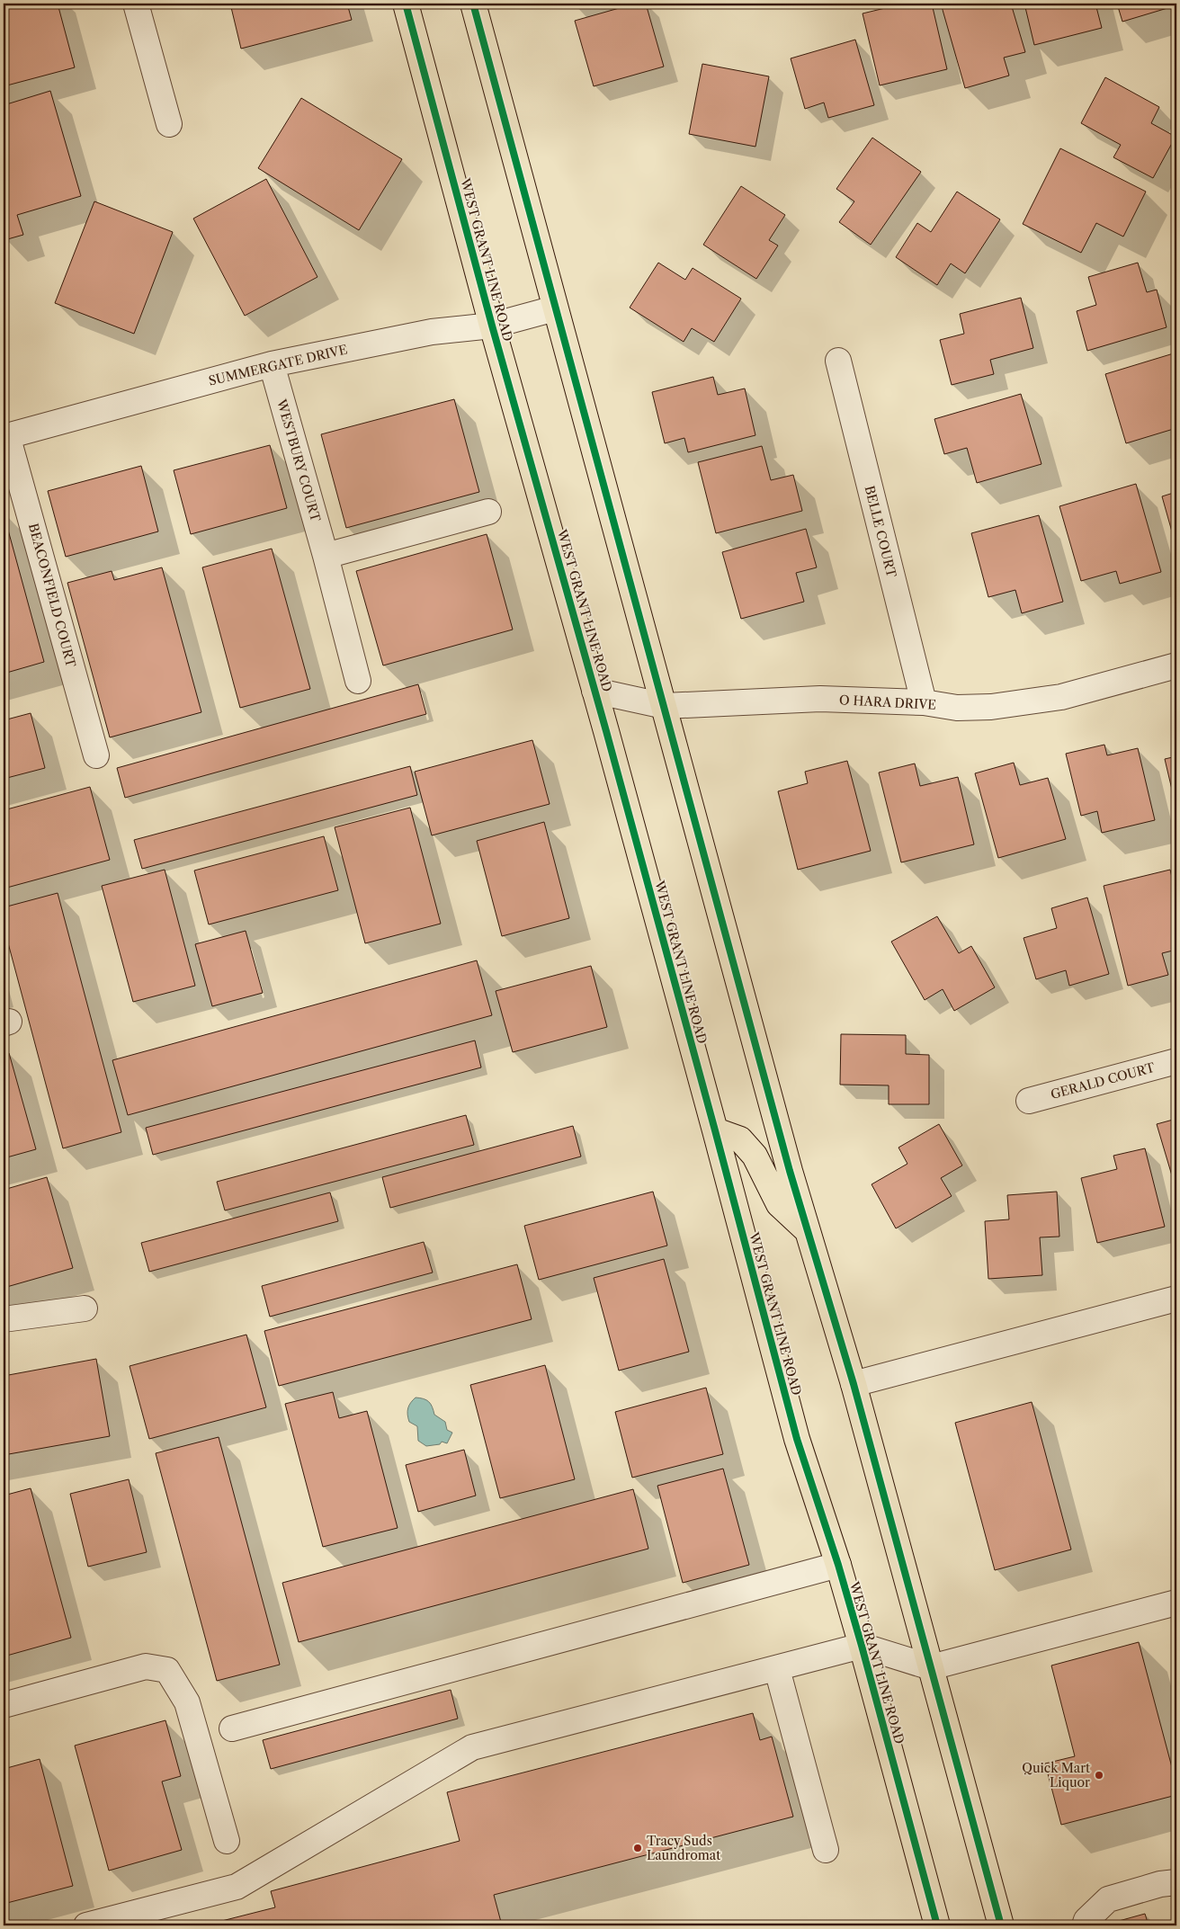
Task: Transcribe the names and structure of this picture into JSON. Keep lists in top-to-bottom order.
{
  "streets": {
    "main road": ["WEST GRANT LINE ROAD"],
    "street": [
      "SUMMERGATE DRIVE",
      "WESTBURY COURT",
      "BELLE COURT",
      "BEACONFIELD COURT",
      "O HARA DRIVE",
      "GERALD COURT"
    ]
  },
  "crossings": [
    ["WEST GRANT LINE ROAD", "SUMMERGATE DRIVE"],
    ["WEST GRANT LINE ROAD", "O HARA DRIVE"],
    ["SUMMERGATE DRIVE", "WESTBURY COURT"],
    ["SUMMERGATE DRIVE", "BEACONFIELD COURT"],
    ["BELLE COURT", "O HARA DRIVE"]
  ],
  "places": ["Quick Mart Liquor", "Tracy Suds Laundromat"]
}
